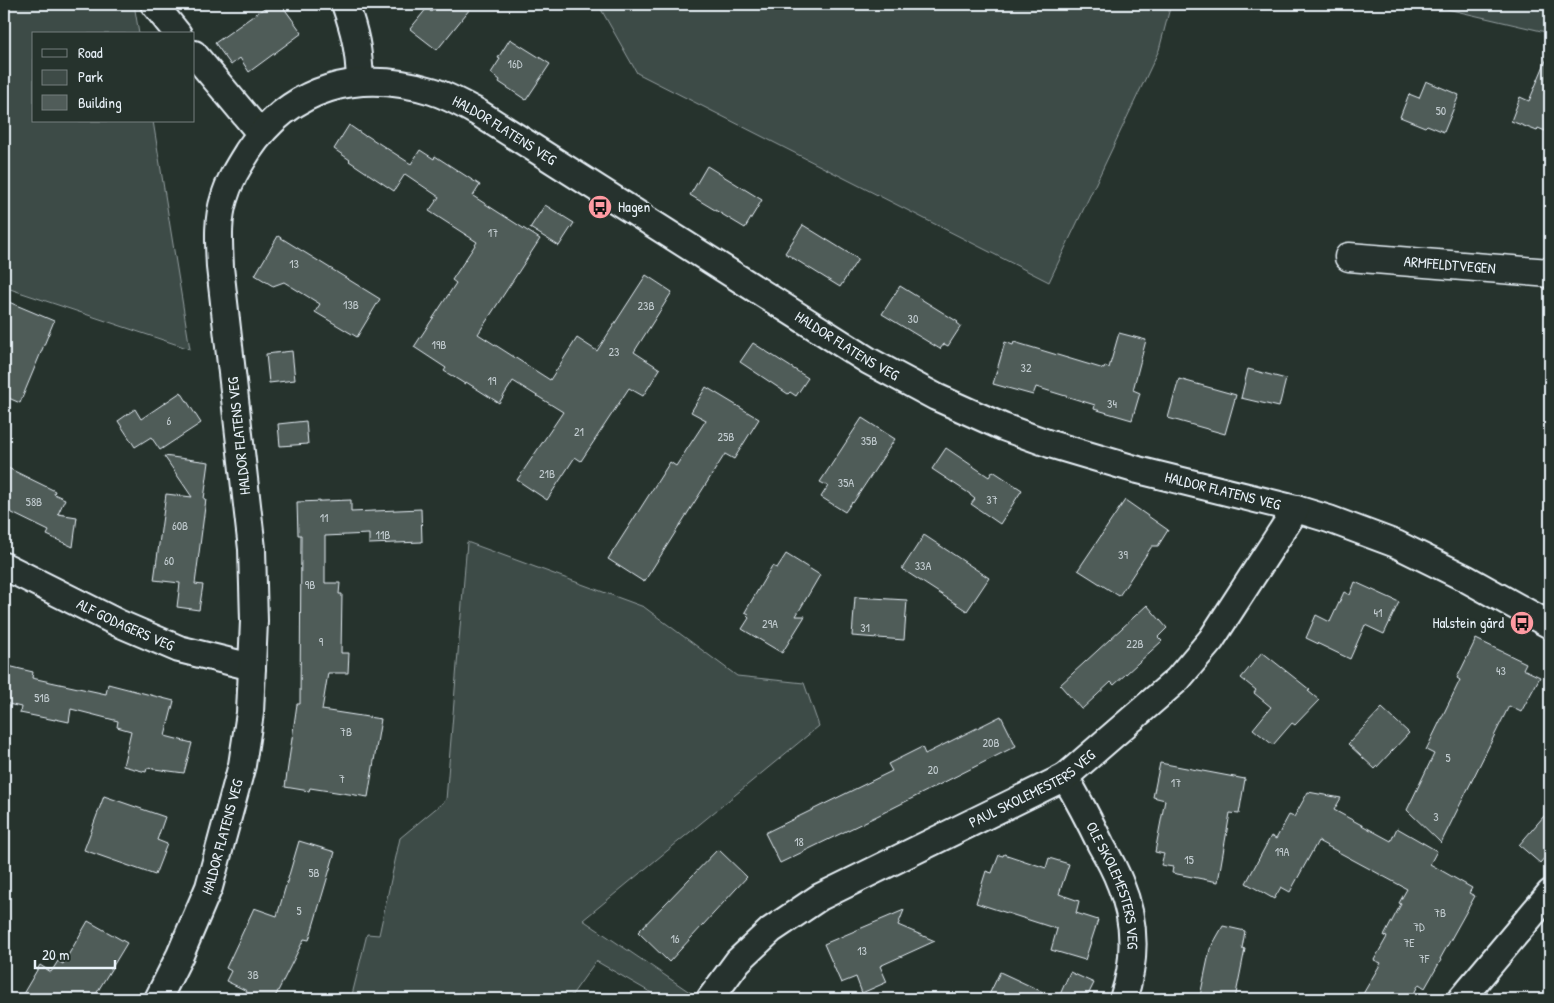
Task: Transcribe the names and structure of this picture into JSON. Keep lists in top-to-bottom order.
{
  "streets": {
    "street": [
      "HALDOR FLATENS VEG",
      "ARMFELDTVEGEN",
      "ALF GODAGERS VEG",
      "PAUL SKOLEMESTERS VEG",
      "OLE SKOLEMESTERS VEG"
    ]
  },
  "crossings": [
    ["HALDOR FLATENS VEG", "ALF GODAGERS VEG"],
    ["HALDOR FLATENS VEG", "PAUL SKOLEMESTERS VEG"],
    ["PAUL SKOLEMESTERS VEG", "OLE SKOLEMESTERS VEG"]
  ],
  "places": {
    "bus stop": ["Hagen", "Halstein gård"]
  },
  "house_numbers": [
    "16D",
    "50",
    "17",
    "13",
    "13B",
    "23B",
    "30",
    "19B",
    "23",
    "32",
    "19",
    "34",
    "6",
    "21",
    "25B",
    "35B",
    "21B",
    "35A",
    "37",
    "58B",
    "11",
    "60B",
    "11B",
    "39",
    "60",
    "33A",
    "9B",
    "41",
    "29A",
    "31",
    "9",
    "22B",
    "43",
    "51B",
    "7B",
    "20B",
    "5",
    "20",
    "7",
    "17",
    "3",
    "18",
    "19A",
    "15",
    "5B",
    "5",
    "7B",
    "7D",
    "16",
    "7E",
    "13",
    "7F",
    "3B"
  ],
  "legend": ["Road", "Park", "Building"],
  "scale_bar": "20 m"
}
